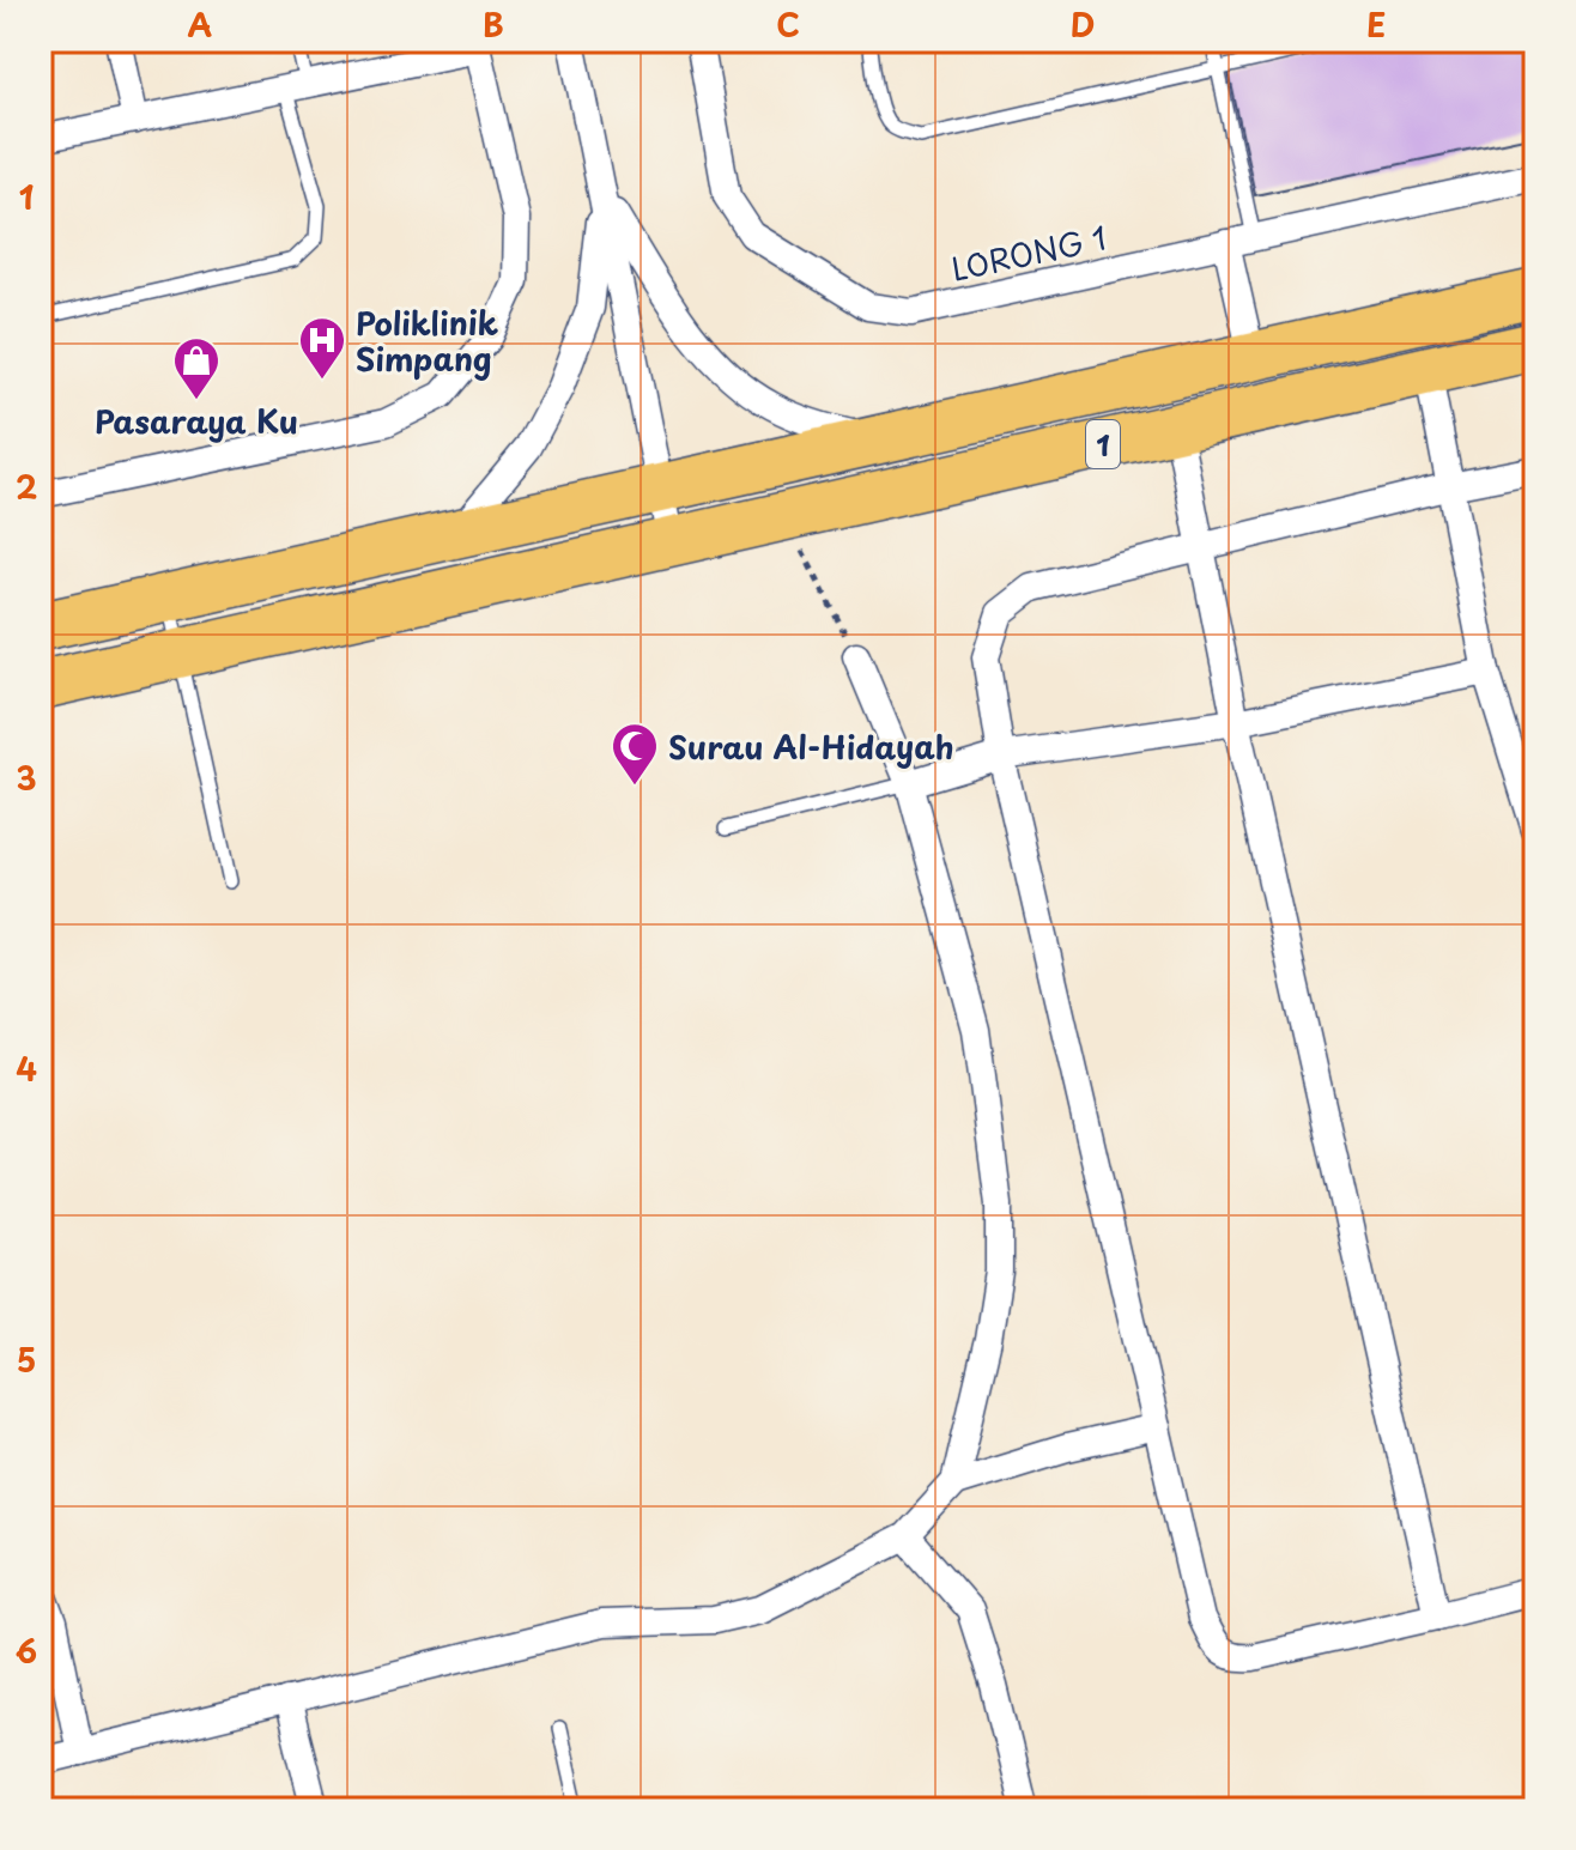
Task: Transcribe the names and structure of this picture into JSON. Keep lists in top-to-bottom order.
{
  "streets": {
    "highway": ["1"],
    "street": ["LORONG 1"]
  },
  "places": {
    "hospital": ["Poliklinik Simpang"],
    "shop": ["Pasaraya Ku"],
    "mosque": ["Surau Al-Hidayah"]
  },
  "grid": {
    "columns": [
      "A",
      "B",
      "C",
      "D",
      "E"
    ],
    "rows": [
      "1",
      "2",
      "3",
      "4",
      "5",
      "6"
    ]
  }
}
